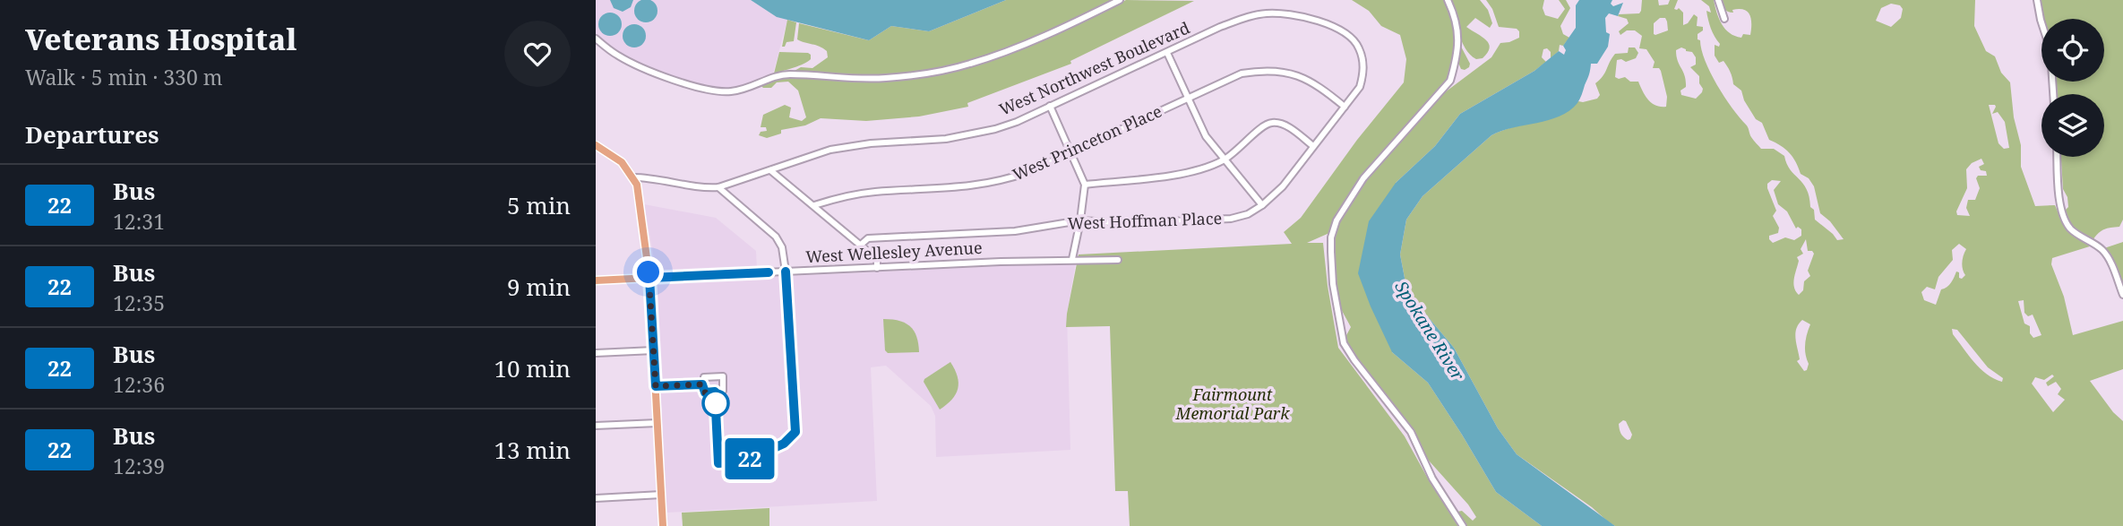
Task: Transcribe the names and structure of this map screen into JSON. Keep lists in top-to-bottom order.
{
  "streets": {
    "main road": ["West Wellesley Avenue"],
    "street": ["West Northwest Boulevard", "West Princeton Place", "West Hoffman Place"]
  },
  "crossings": [
    ["West Northwest Boulevard", "West Princeton Place"],
    ["West Northwest Boulevard", "West Hoffman Place"],
    ["West Princeton Place", "West Hoffman Place"]
  ],
  "water": ["Spokane River"],
  "parks": ["Fairmount Memorial Park"],
  "lines": ["bus line 22"],
  "page": {
    "heading": [
      ["Veterans Hospital", "Walk · 5 min · 330 m"],
      "Departures"
    ],
    "on_map": "22",
    "list": [
      {
        "mark": "22",
        "name": "Bus",
        "note": "12:31",
        "value": "5 min"
      },
      {
        "mark": "22",
        "name": "Bus",
        "note": "12:35",
        "value": "9 min"
      },
      {
        "mark": "22",
        "name": "Bus",
        "note": "12:36",
        "value": "10 min"
      },
      {
        "mark": "22",
        "name": "Bus",
        "note": "12:39",
        "value": "13 min"
      }
    ]
  }
}
